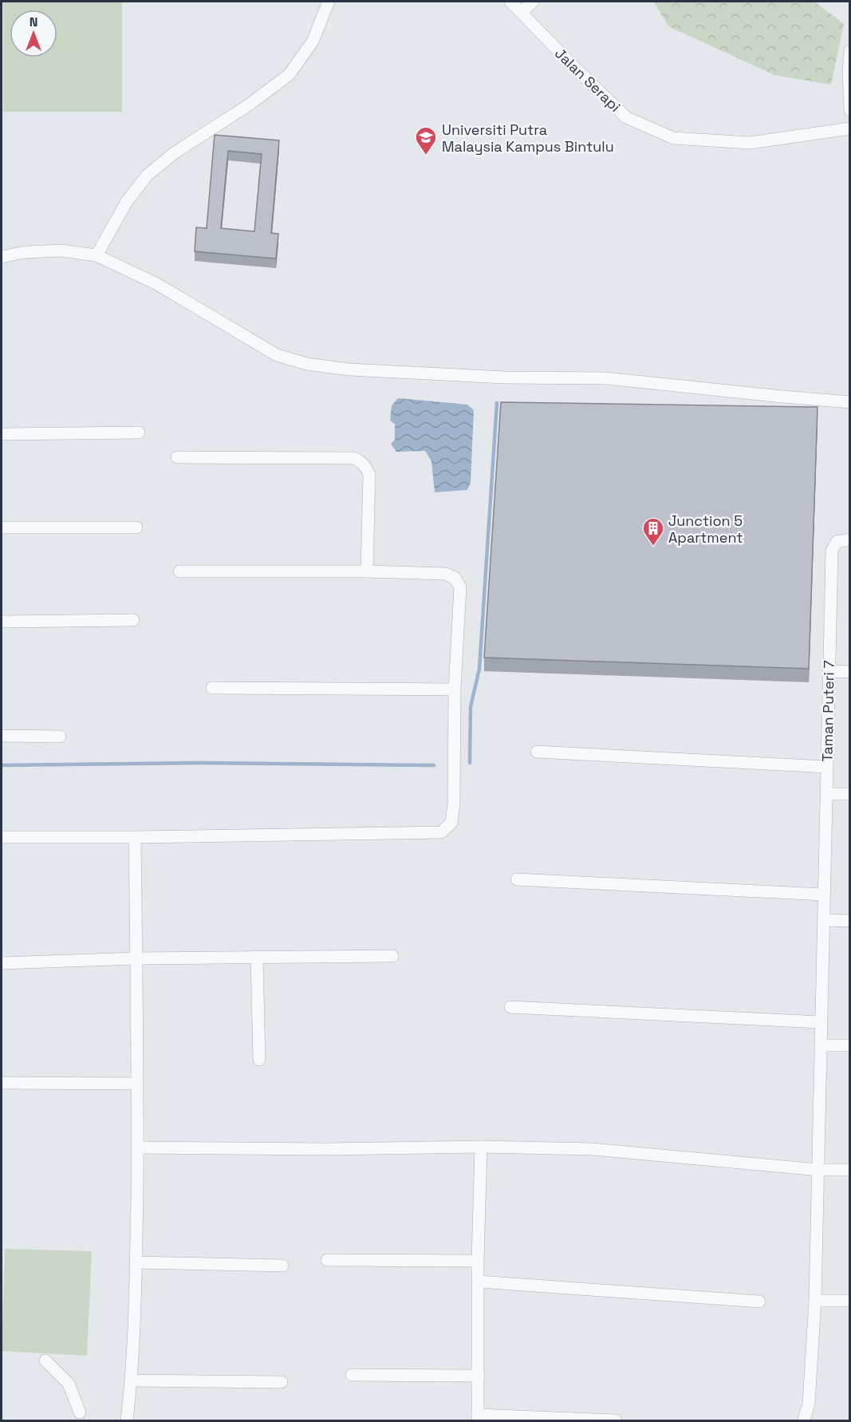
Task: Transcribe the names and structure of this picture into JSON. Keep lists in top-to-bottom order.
{
  "streets": {
    "street": ["Jalan Serapi", "Taman Puteri 7"]
  },
  "places": {
    "school or university": ["Universiti Putra Malaysia Kampus Bintulu"],
    "building": ["Junction 5 Apartment"]
  },
  "north": "top"
}
